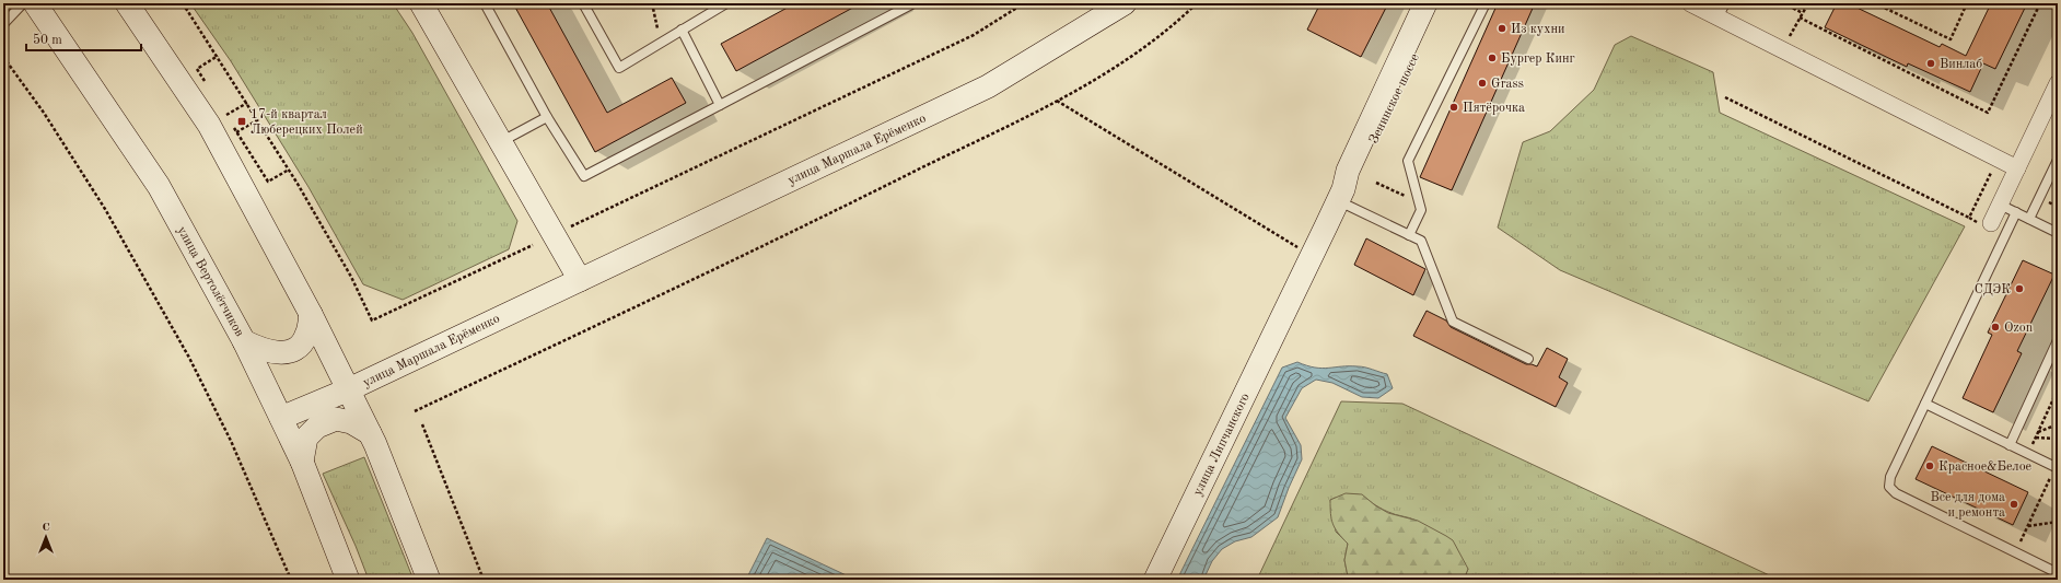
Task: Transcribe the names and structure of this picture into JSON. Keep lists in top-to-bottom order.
{
  "streets": {
    "street": [
      "Зенинское шоссе",
      "улица Маршала Ерёменко",
      "улица Вертолётчиков",
      "улица Липчанского"
    ]
  },
  "crossings": [
    ["Зенинское шоссе", "улица Липчанского"],
    ["улица Маршала Ерёменко", "улица Вертолётчиков"]
  ],
  "places": {
    "other": [
      "Из кухни",
      "Бургер Кинг",
      "Винлаб",
      "Grass",
      "Пятёрочка",
      "СДЭК",
      "Ozon",
      "Красное&Белое",
      "Все для дома и ремонта"
    ],
    "transit": ["17-й квартал Люберецких Полей"]
  },
  "scale_bar": "50 m",
  "north": "top"
}
